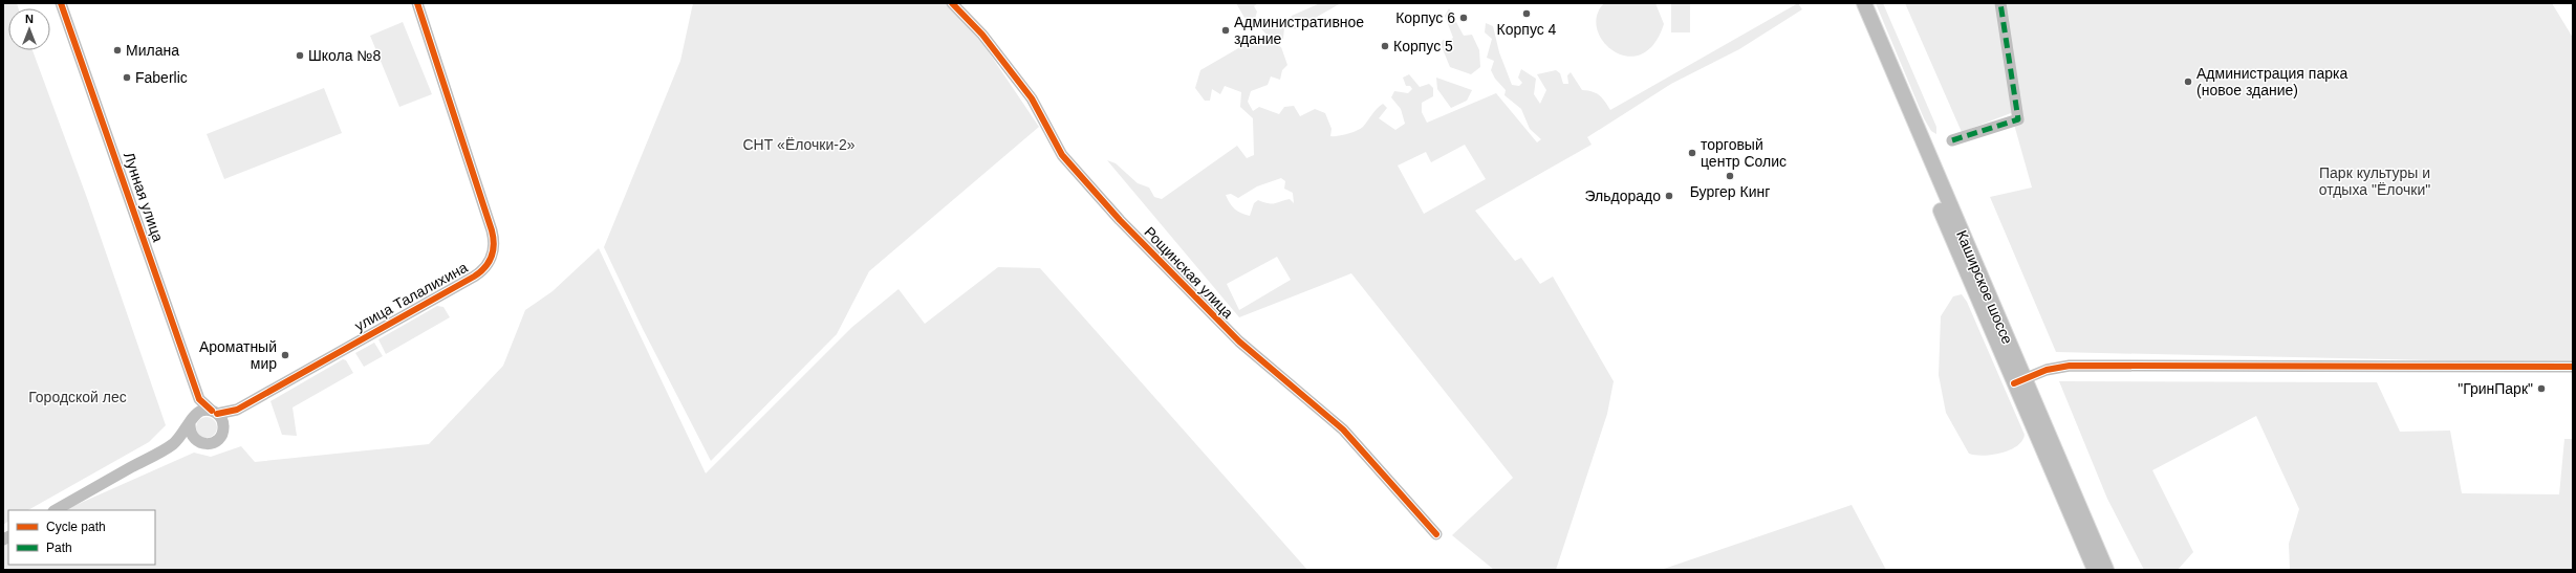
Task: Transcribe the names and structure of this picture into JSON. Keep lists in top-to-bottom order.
{
  "streets": {
    "main road": ["Каширское шоссе"],
    "street": ["Лунная улица", "Рощинская улица", "улица Талалихина"]
  },
  "parks": ["СНТ «Ёлочки-2»", "Парк культуры и отдыха \"Ёлочки\"", "Городской лес"],
  "places": [
    "Корпус 4",
    "Корпус 6",
    "Административное здание",
    "Корпус 5",
    "Милана",
    "Школа №8",
    "Faberlic",
    "Администрация парка (новое здание)",
    "торговый центр Солис",
    "Бургер Кинг",
    "Эльдорадо",
    "Ароматный мир",
    "\"ГринПарк\""
  ],
  "legend": ["Cycle path", "Path"],
  "north": "top"
}
